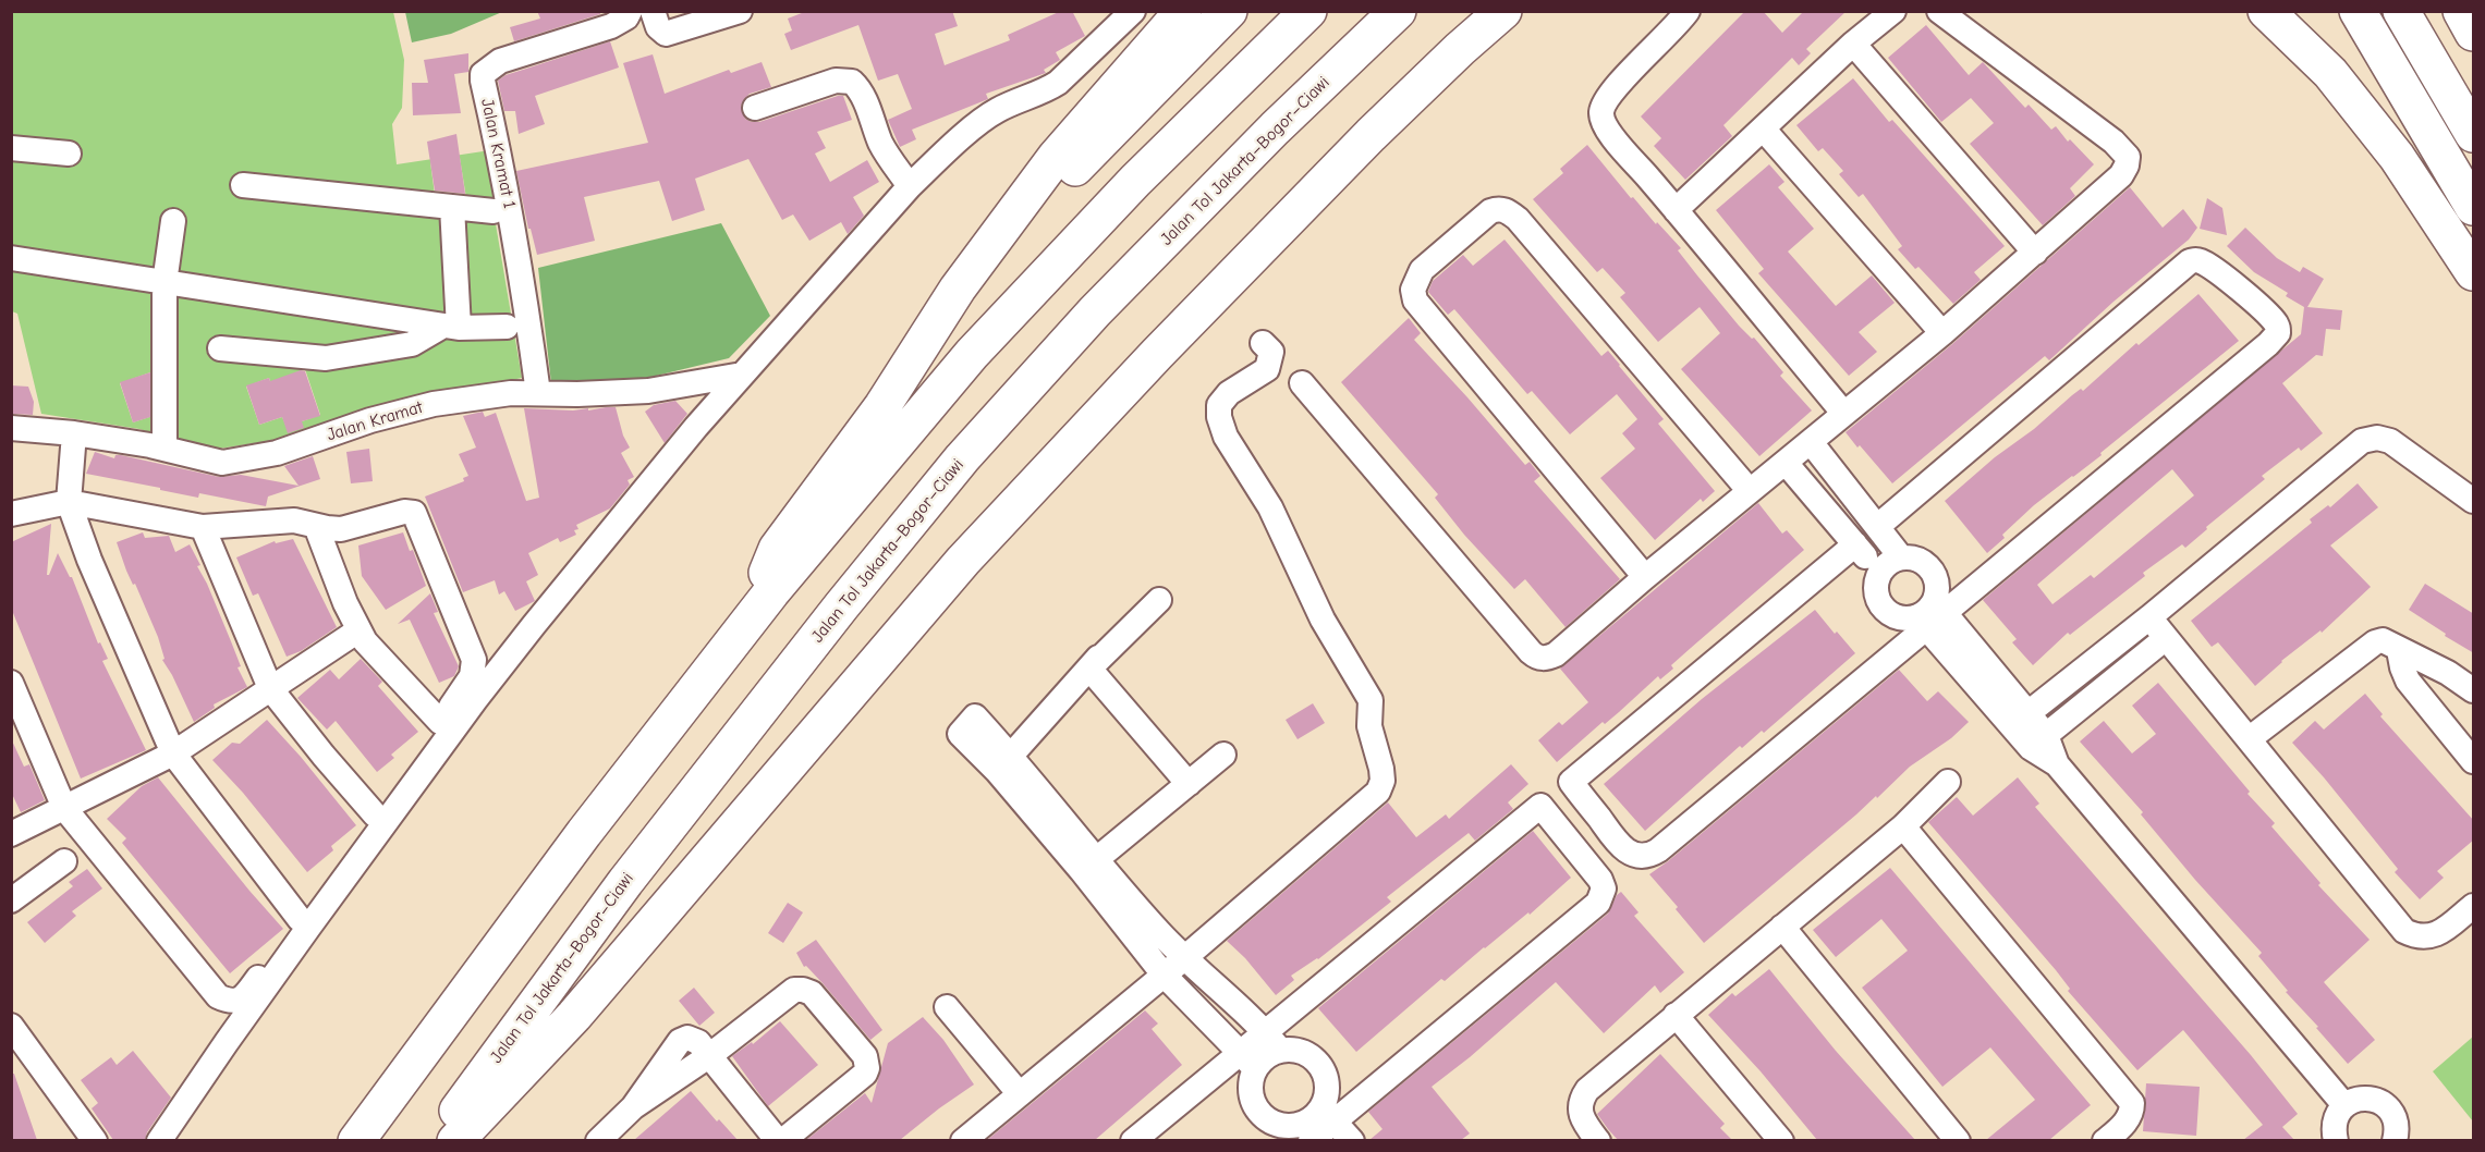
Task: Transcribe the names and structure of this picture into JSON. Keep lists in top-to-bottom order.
{
  "streets": {
    "highway": ["Jalan Tol Jakarta–Bogor–Ciawi"],
    "street": ["Jalan Kramat 1", "Jalan Kramat"]
  },
  "crossings": [
    ["Jalan Kramat 1", "Jalan Kramat"]
  ]
}
